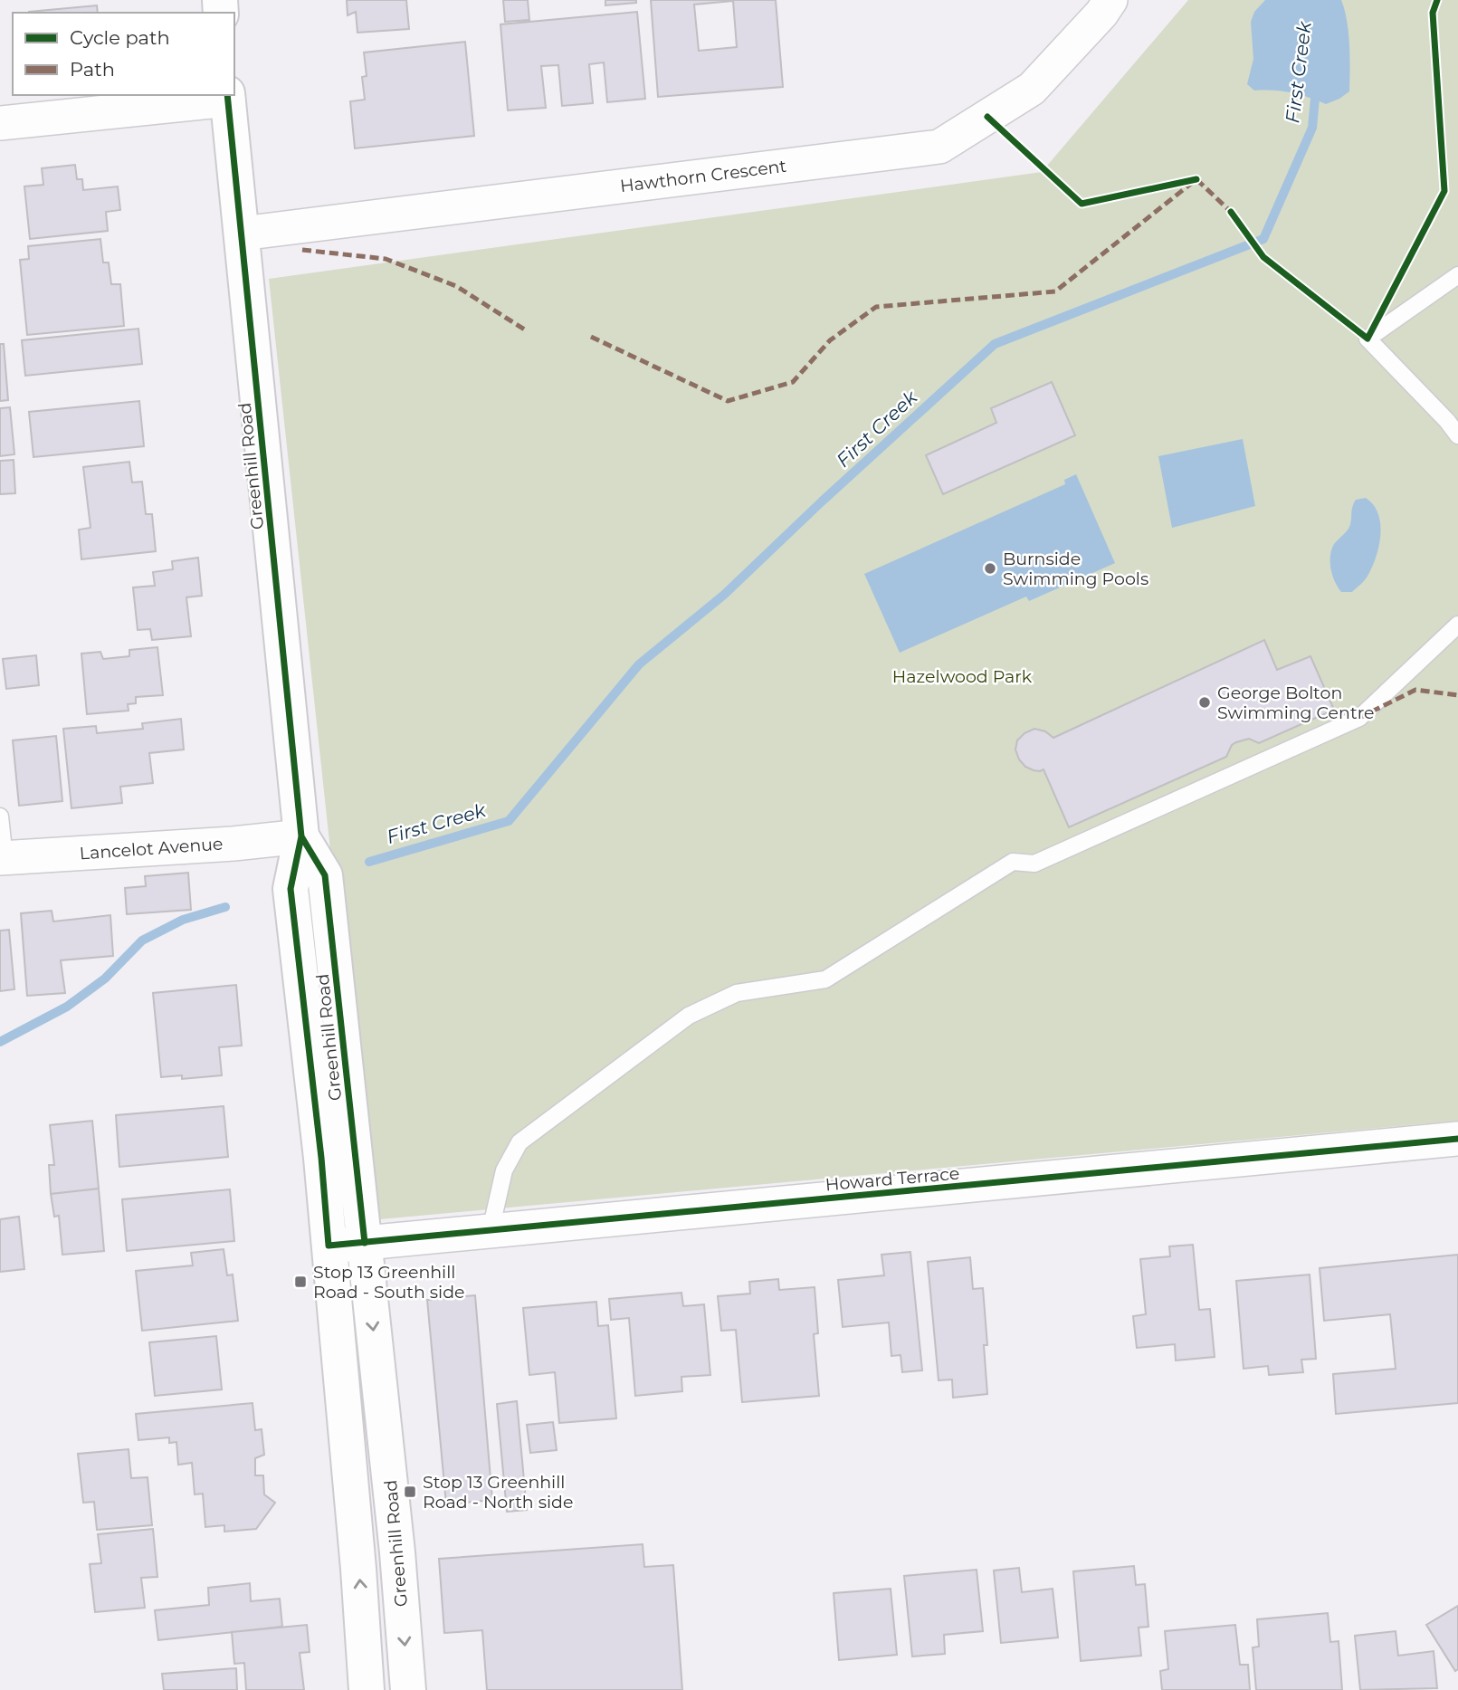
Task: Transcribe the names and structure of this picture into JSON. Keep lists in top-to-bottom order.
{
  "streets": {
    "main road": ["Greenhill Road"],
    "street": ["Hawthorn Crescent", "Lancelot Avenue", "Howard Terrace"]
  },
  "crossings": [
    ["Hawthorn Crescent", "Greenhill Road"],
    ["Greenhill Road", "Lancelot Avenue"],
    ["Greenhill Road", "Howard Terrace"]
  ],
  "water": ["First Creek"],
  "parks": ["Hazelwood Park"],
  "places": {
    "other": ["Burnside Swimming Pools", "George Bolton Swimming Centre"],
    "transit": ["Stop 13 Greenhill Road - South side", "Stop 13 Greenhill Road - North side"]
  },
  "legend": ["Cycle path", "Path"]
}
